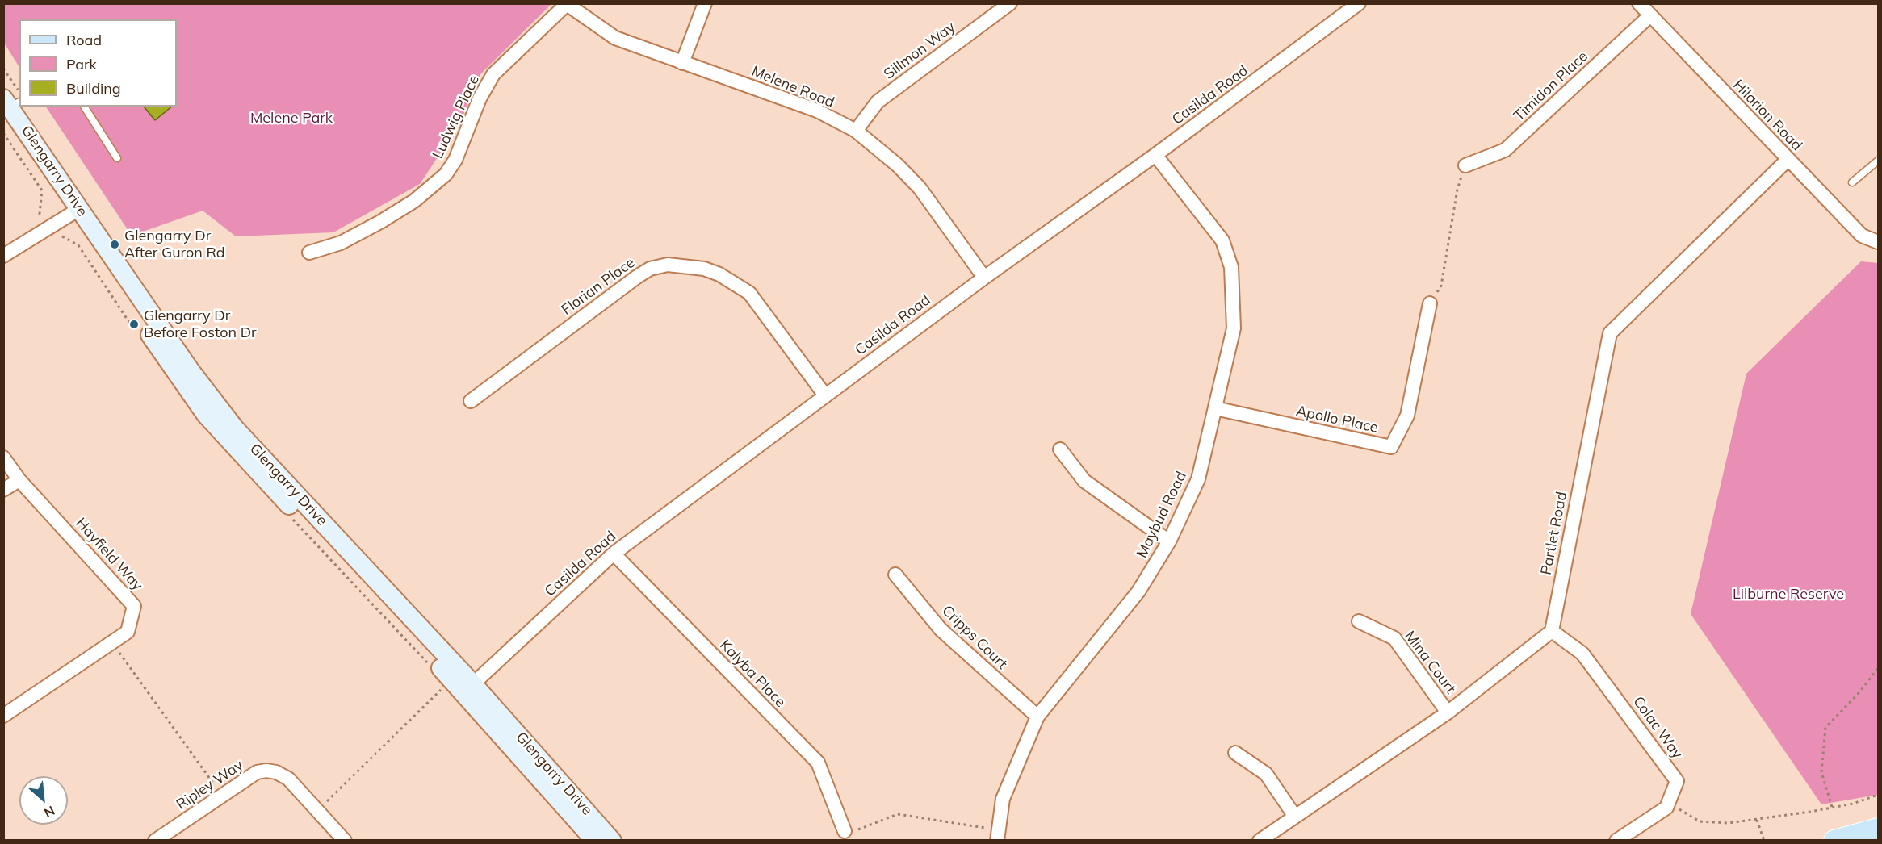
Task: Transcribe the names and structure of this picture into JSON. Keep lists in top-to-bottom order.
{
  "streets": {
    "main road": ["Glengarry Drive"],
    "street": [
      "Sillmon Way",
      "Timidon Place",
      "Melene Road",
      "Casilda Road",
      "Hilarion Road",
      "Ludwig Place",
      "Florian Place",
      "Apollo Place",
      "Maybud Road",
      "Partlet Road",
      "Hayfield Way",
      "Cripps Court",
      "Mina Court",
      "Kalyba Place",
      "Colac Way",
      "Ripley Way"
    ]
  },
  "crossings": [
    ["Sillmon Way", "Melene Road"],
    ["Timidon Place", "Hilarion Road"],
    ["Melene Road", "Casilda Road"],
    ["Melene Road", "Ludwig Place"],
    ["Casilda Road", "Glengarry Drive"],
    ["Casilda Road", "Florian Place"],
    ["Casilda Road", "Maybud Road"],
    ["Casilda Road", "Kalyba Place"],
    ["Hilarion Road", "Partlet Road"],
    ["Apollo Place", "Maybud Road"],
    ["Maybud Road", "Cripps Court"],
    ["Partlet Road", "Colac Way"]
  ],
  "parks": ["Melene Park", "Lilburne Reserve"],
  "places": ["Glengarry Dr After Guron Rd", "Glengarry Dr Before Foston Dr"],
  "legend": ["Road", "Park", "Building"],
  "north": "bottom right"
}
